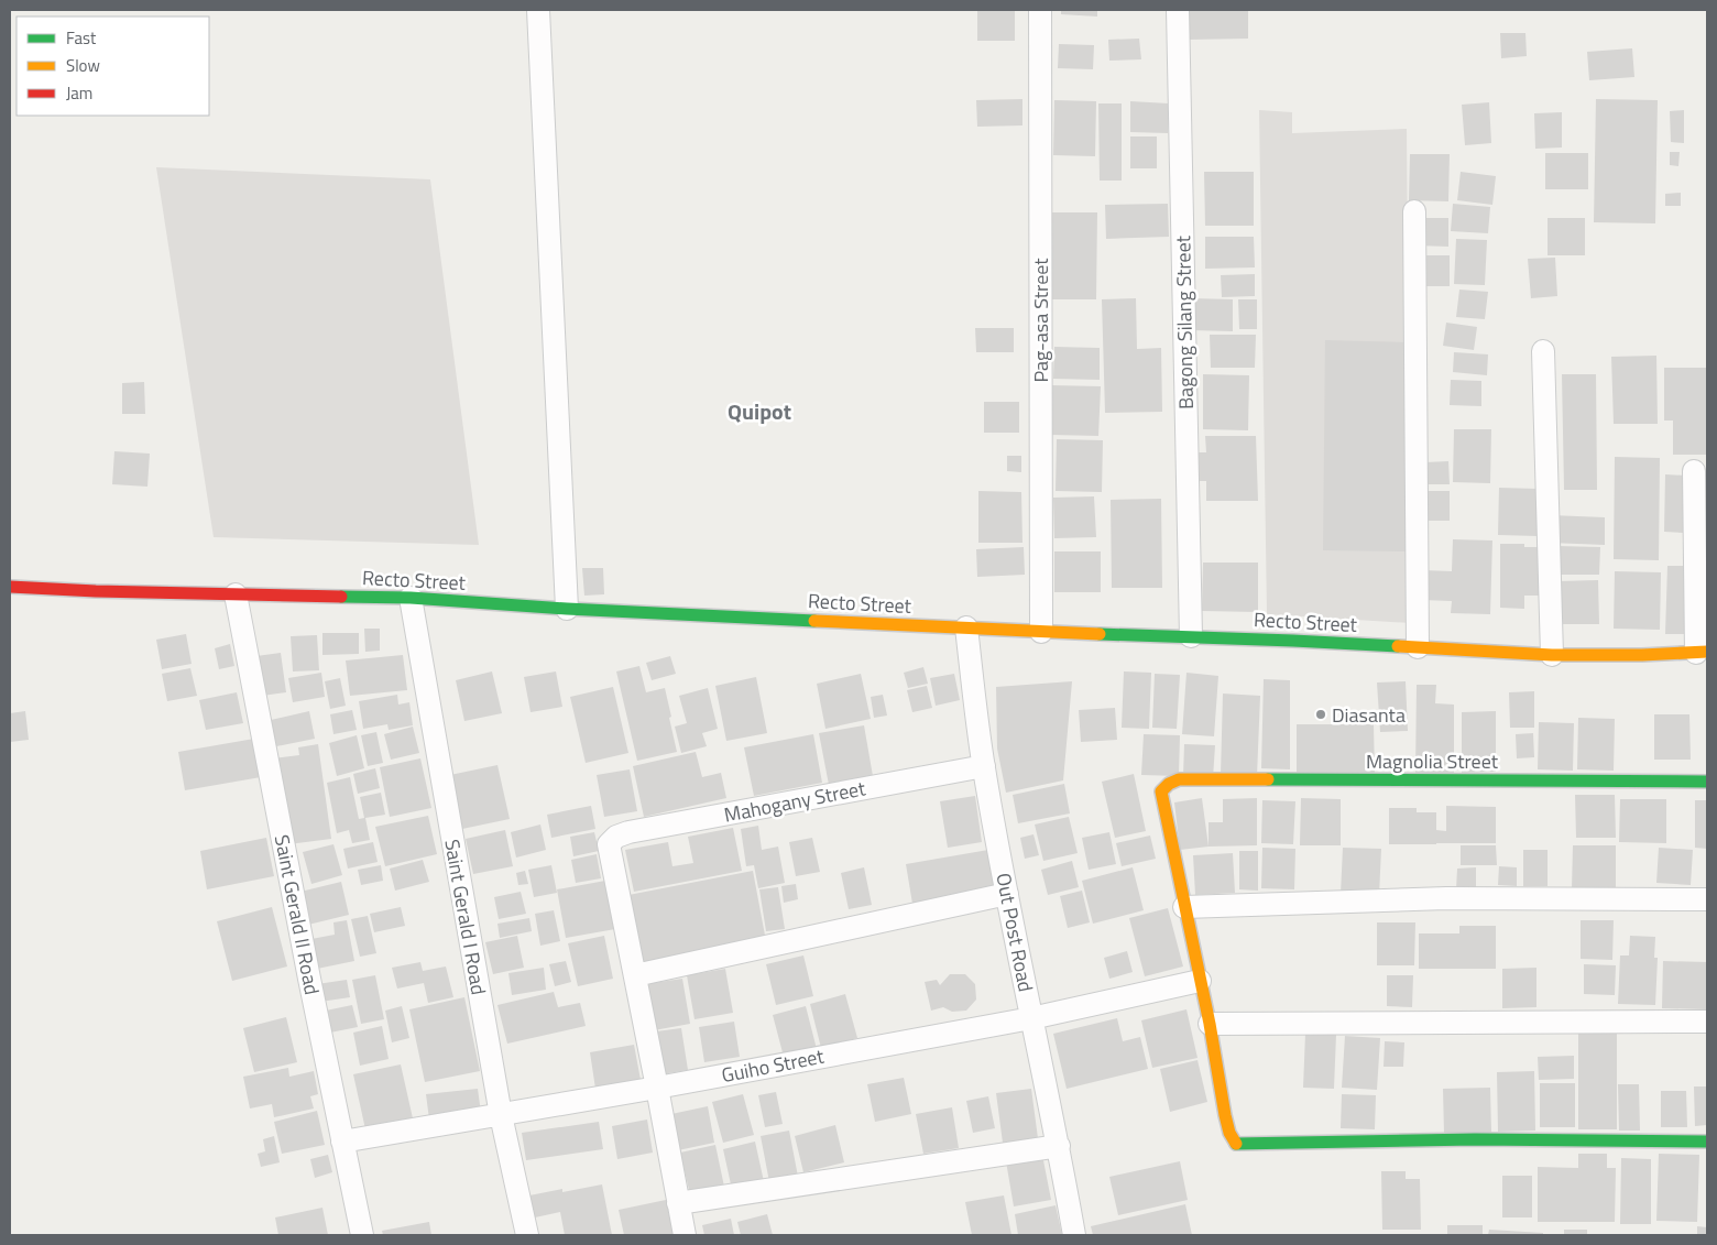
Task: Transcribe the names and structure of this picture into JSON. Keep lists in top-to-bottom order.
{
  "streets": {
    "main road": ["Recto Street", "Magnolia Street"],
    "street": [
      "Pag-asa Street",
      "Bagong Silang Street",
      "Mahogany Street",
      "Saint Gerald II Road",
      "Saint Gerald I Road",
      "Out Post Road",
      "Guiho Street"
    ]
  },
  "crossings": [
    ["Pag-asa Street", "Recto Street"],
    ["Bagong Silang Street", "Recto Street"],
    ["Recto Street", "Saint Gerald II Road"],
    ["Recto Street", "Saint Gerald I Road"],
    ["Recto Street", "Out Post Road"],
    ["Mahogany Street", "Out Post Road"],
    ["Saint Gerald II Road", "Guiho Street"],
    ["Saint Gerald I Road", "Guiho Street"],
    ["Out Post Road", "Guiho Street"]
  ],
  "districts": ["Quipot"],
  "places": ["Diasanta"],
  "legend": ["Fast", "Slow", "Jam"]
}
